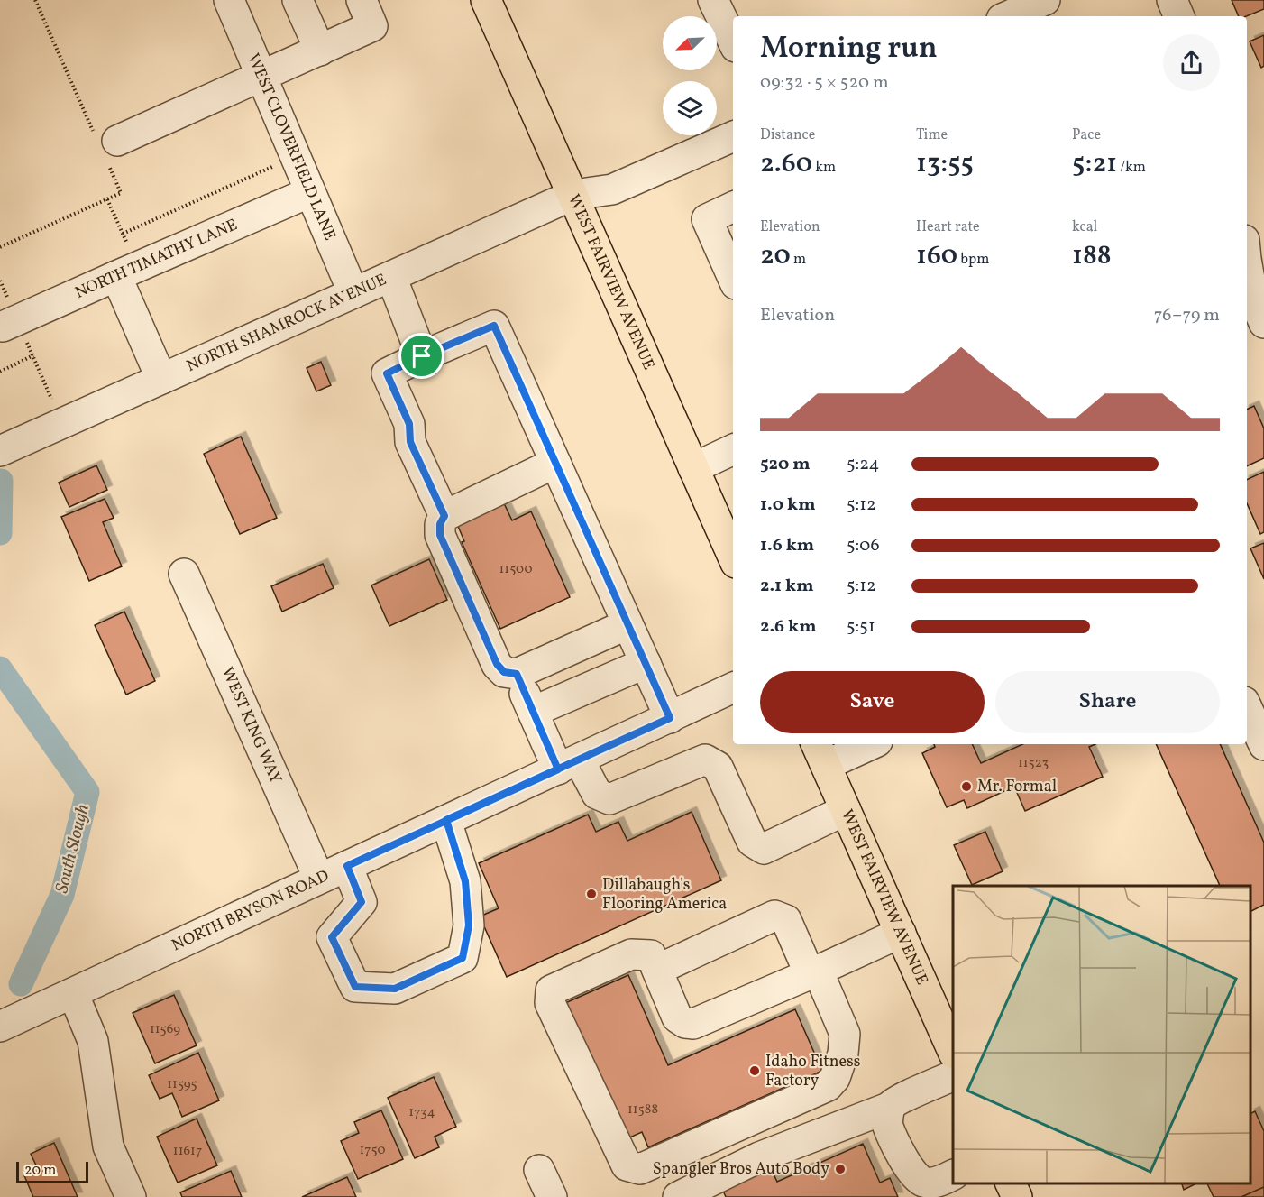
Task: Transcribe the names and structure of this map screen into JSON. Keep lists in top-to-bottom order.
{
  "streets": {
    "main road": ["WEST FAIRVIEW AVENUE"],
    "street": [
      "WEST CLOVERFIELD LANE",
      "NORTH TIMATHY LANE",
      "NORTH SHAMROCK AVENUE",
      "WEST KING WAY",
      "NORTH BRYSON ROAD"
    ]
  },
  "crossings": [
    ["WEST CLOVERFIELD LANE", "NORTH TIMATHY LANE"],
    ["WEST CLOVERFIELD LANE", "NORTH SHAMROCK AVENUE"],
    ["WEST FAIRVIEW AVENUE", "NORTH SHAMROCK AVENUE"],
    ["WEST KING WAY", "NORTH BRYSON ROAD"]
  ],
  "water": ["South Slough"],
  "places": [
    "Mr. Formal",
    "Dillabaugh's Flooring America",
    "Idaho Fitness Factory",
    "Spangler Bros Auto Body"
  ],
  "house_numbers": [
    "11500",
    "11523",
    "11569",
    "11595",
    "11588",
    "1734",
    "1750",
    "11617"
  ],
  "scale_bar": "20 m",
  "north": "bottom left",
  "page": {
    "heading": ["Morning run", "09:32 · 5 × 520 m"],
    "stats": [
      ["Distance", "2.60 km"],
      ["Time", "13:55"],
      ["Pace", "5:21 /km"],
      ["Elevation", "20 m"],
      ["Heart rate", "160 bpm"],
      ["kcal", "188"]
    ],
    "chart": ["Elevation", "76–79 m"],
    "list": [
      {
        "name": "520 m",
        "note": "5:24"
      },
      {
        "name": "1.0 km",
        "note": "5:12"
      },
      {
        "name": "1.6 km",
        "note": "5:06"
      },
      {
        "name": "2.1 km",
        "note": "5:12"
      },
      {
        "name": "2.6 km",
        "note": "5:51"
      }
    ],
    "buttons": ["Save", "Share"],
    "scale": "20 m"
  }
}
